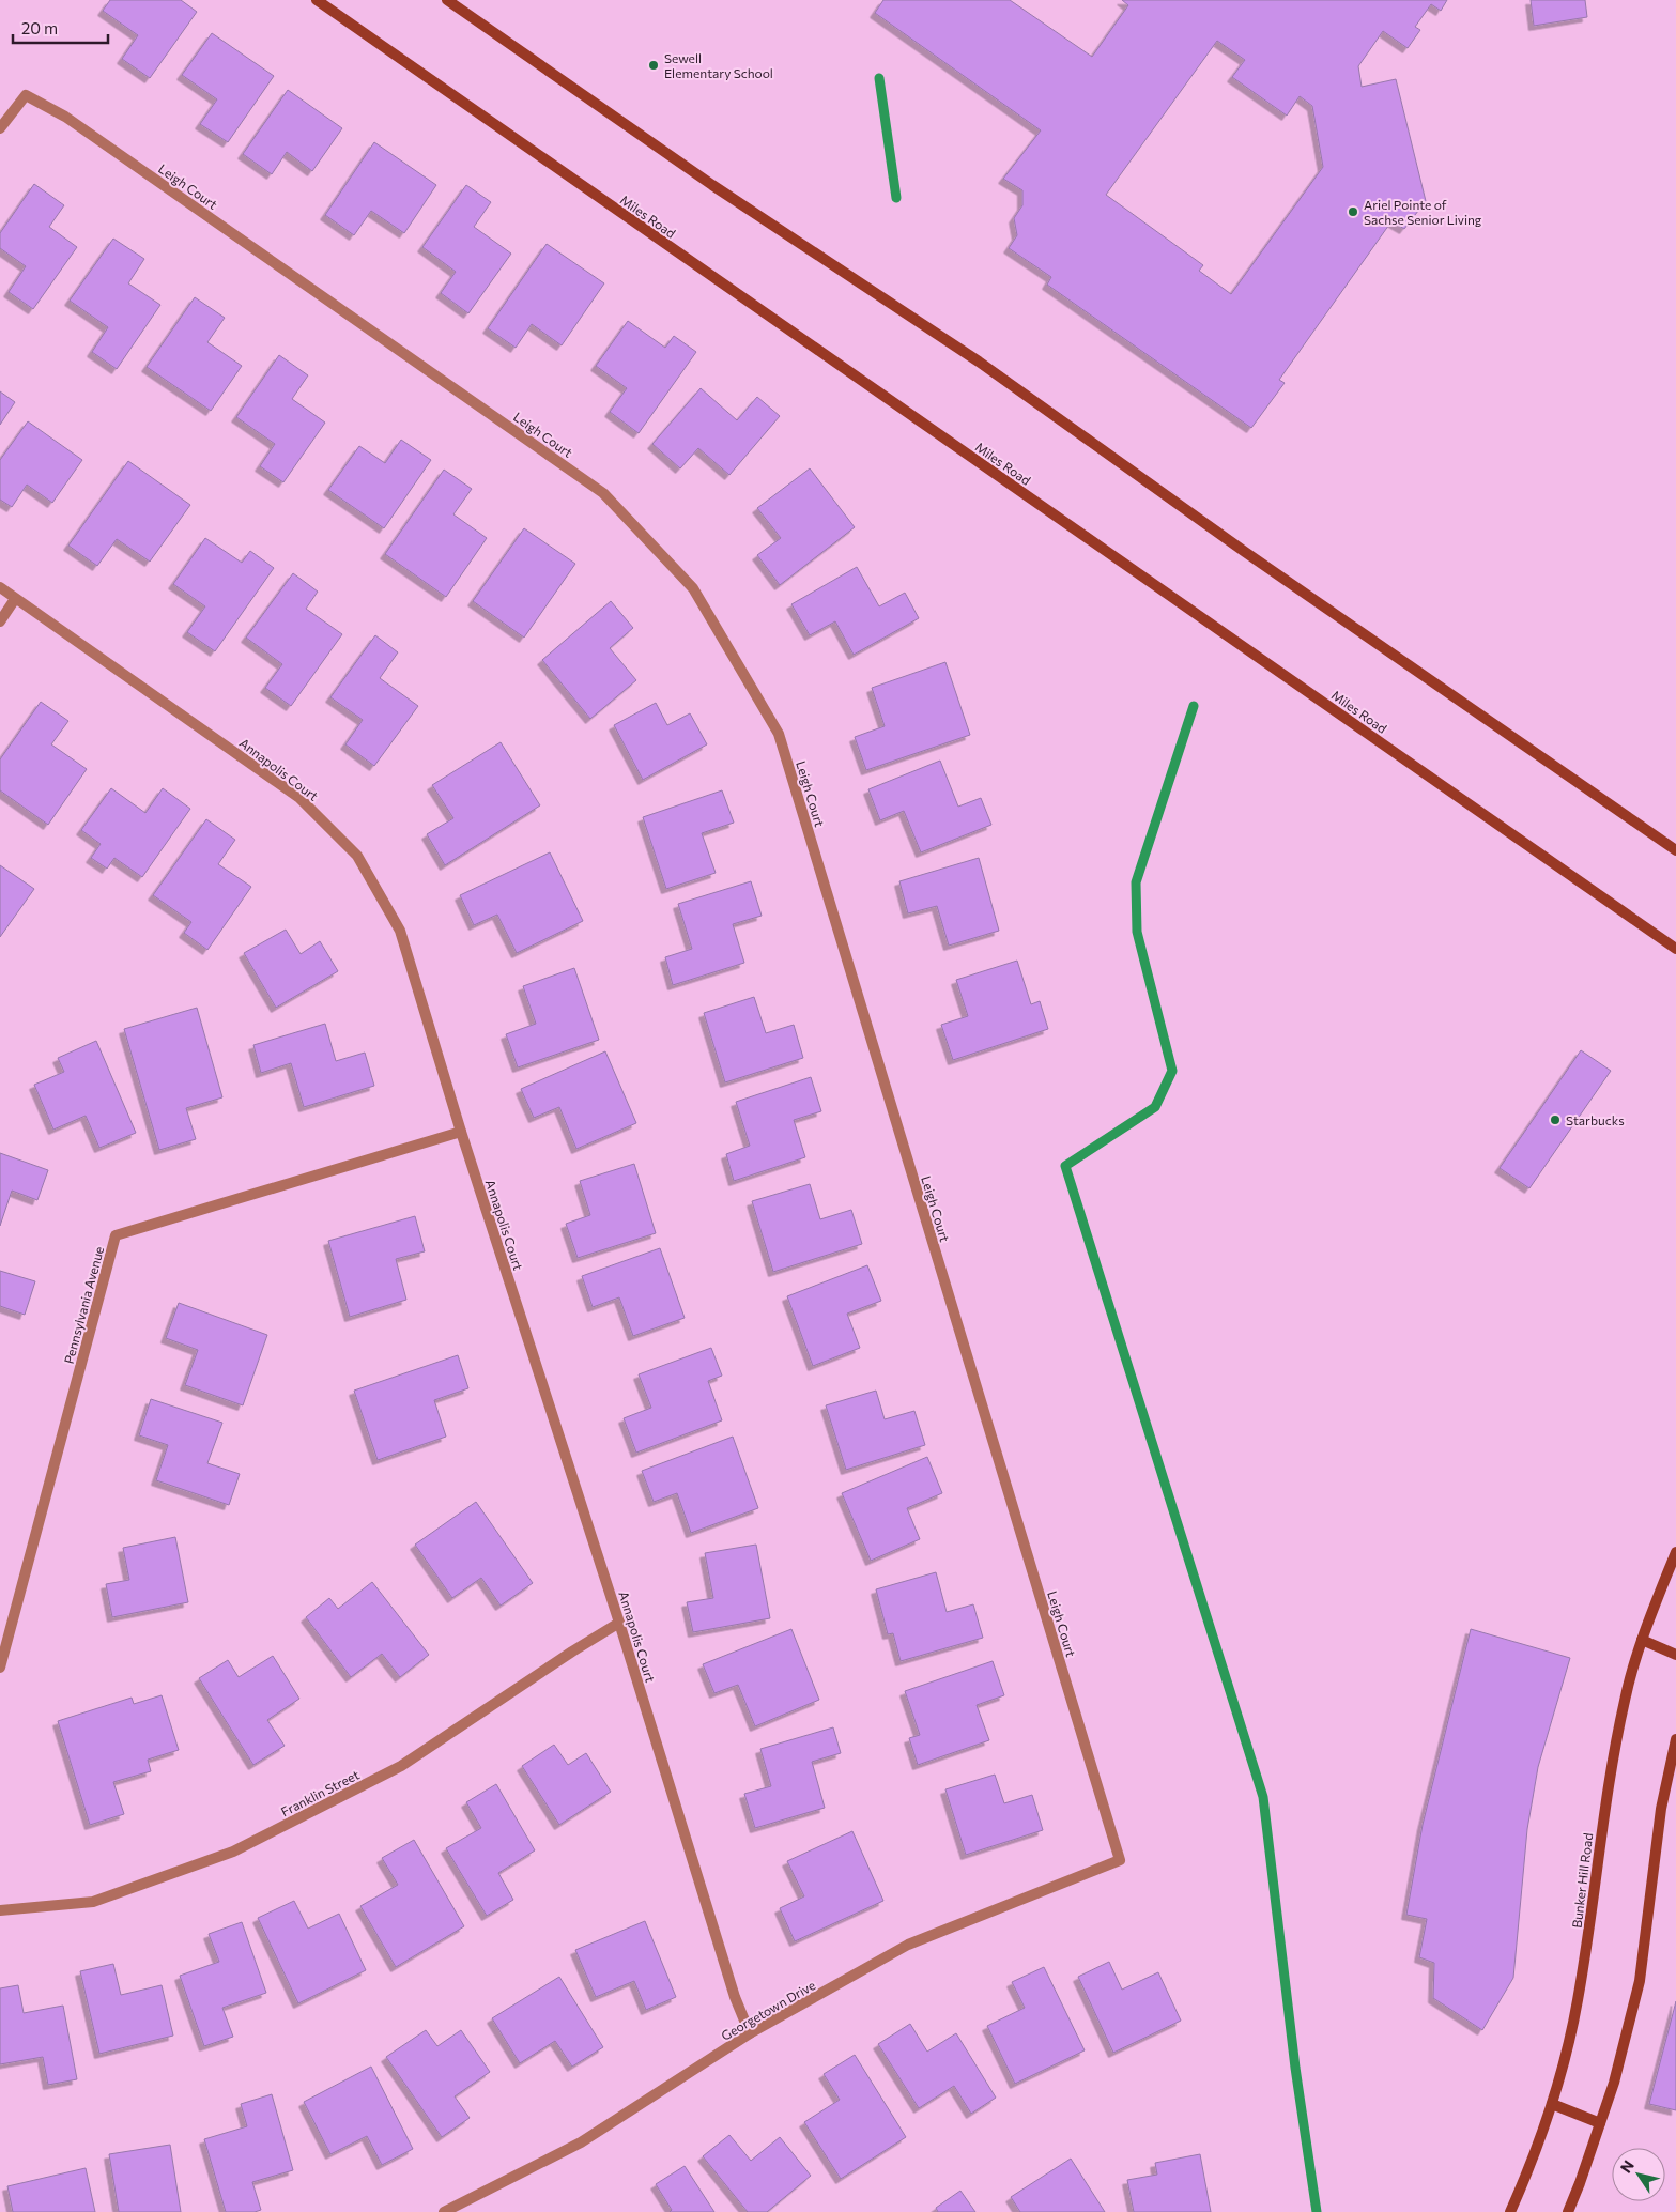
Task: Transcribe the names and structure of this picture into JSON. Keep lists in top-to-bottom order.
{
  "streets": {
    "main road": ["Miles Road", "Bunker Hill Road"],
    "street": [
      "Leigh Court",
      "Annapolis Court",
      "Pennsylvania Avenue",
      "Franklin Street",
      "Georgetown Drive"
    ]
  },
  "crossings": [
    ["Leigh Court", "Georgetown Drive"],
    ["Annapolis Court", "Pennsylvania Avenue"],
    ["Annapolis Court", "Franklin Street"],
    ["Annapolis Court", "Georgetown Drive"]
  ],
  "places": ["Sewell Elementary School", "Ariel Pointe of Sachse Senior Living", "Starbucks"],
  "scale_bar": "20 m",
  "north": "top left"
}
